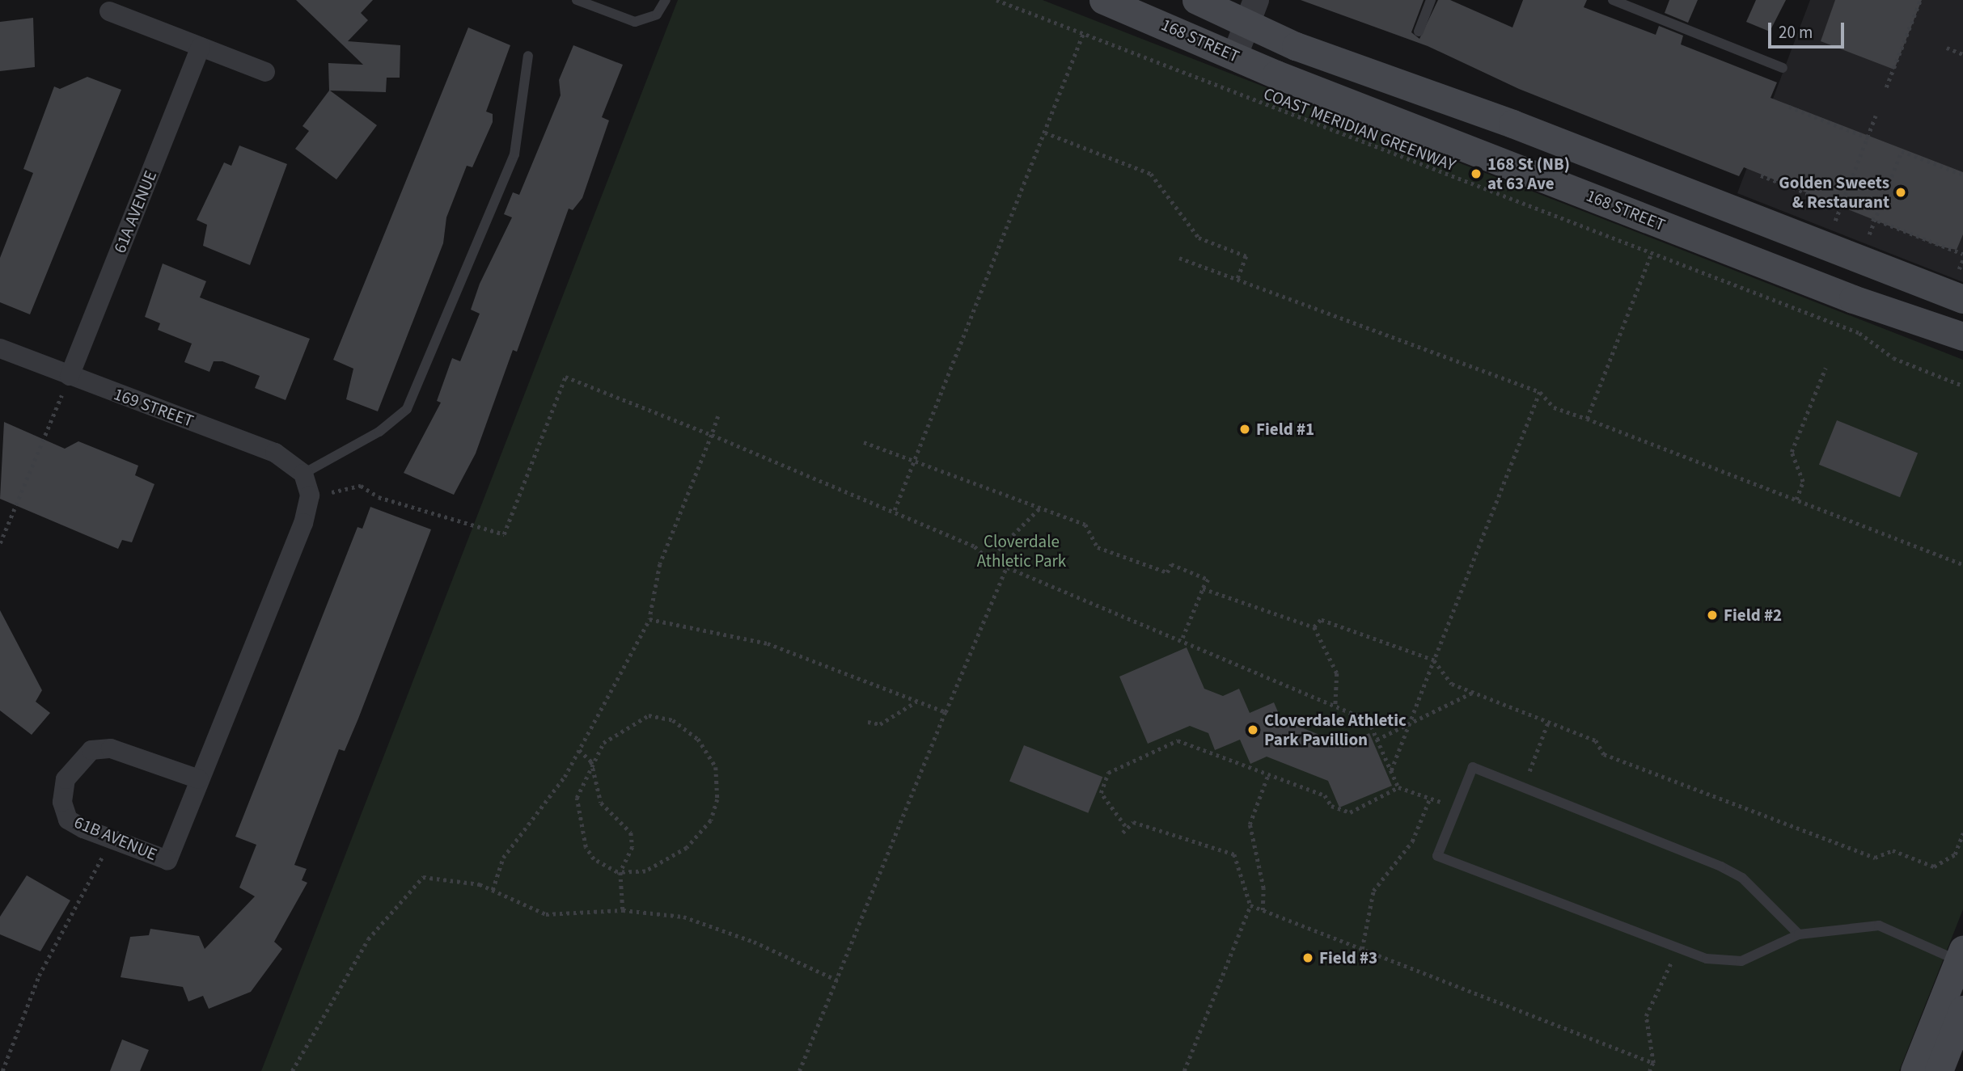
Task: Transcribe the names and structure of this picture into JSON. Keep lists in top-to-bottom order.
{
  "streets": {
    "main road": ["168 STREET"],
    "street": ["61A AVENUE", "169 STREET", "61B AVENUE"],
    "path": ["COAST MERIDIAN GREENWAY"]
  },
  "crossings": [
    ["61A AVENUE", "169 STREET"],
    ["169 STREET", "61B AVENUE"]
  ],
  "parks": ["Cloverdale Athletic Park"],
  "places": [
    "168 St (NB) at 63 Ave",
    "Golden Sweets & Restaurant",
    "Field #1",
    "Field #2",
    "Cloverdale Athletic Park Pavillion",
    "Field #3"
  ],
  "scale_bar": "20 m"
}
